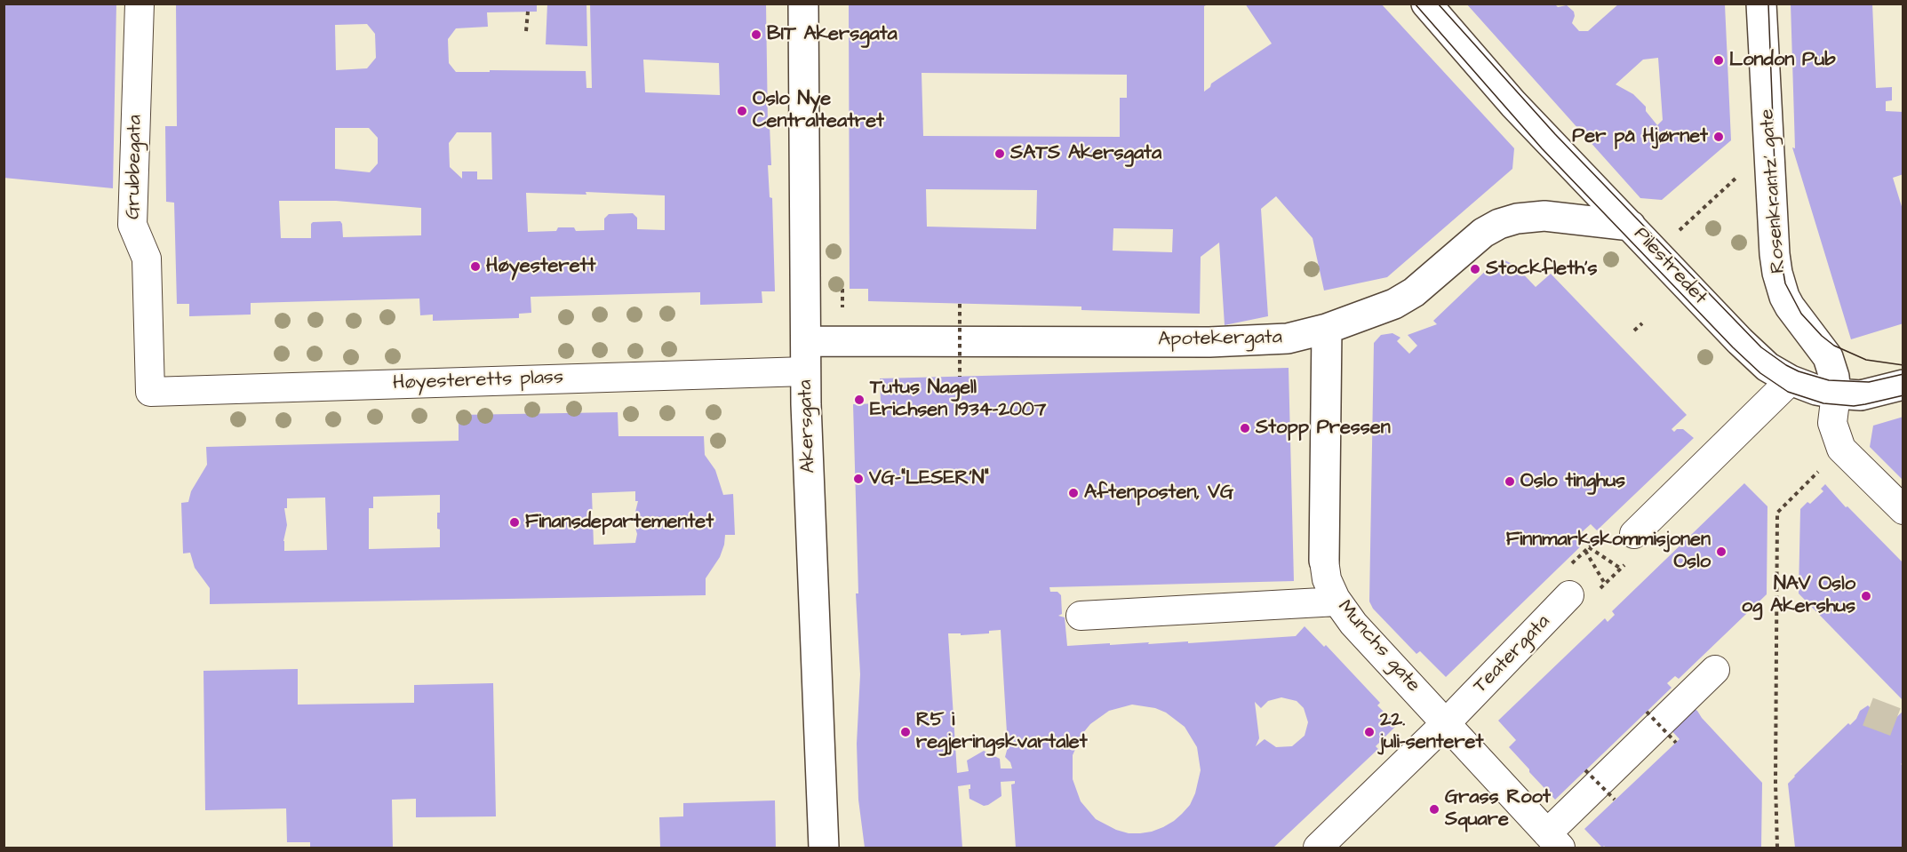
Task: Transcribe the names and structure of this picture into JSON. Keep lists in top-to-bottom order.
{
  "streets": {
    "street": [
      "Grubbegata",
      "Rosenkrantz’ gate",
      "Pilestredet",
      "Apotekergata",
      "Høyesteretts plass",
      "Akersgata",
      "Munchs gate",
      "Teatergata"
    ]
  },
  "crossings": [
    ["Grubbegata", "Høyesteretts plass"],
    ["Rosenkrantz’ gate", "Pilestredet"],
    ["Pilestredet", "Apotekergata"],
    ["Apotekergata", "Akersgata"],
    ["Apotekergata", "Munchs gate"],
    ["Høyesteretts plass", "Akersgata"],
    ["Munchs gate", "Teatergata"]
  ],
  "places": [
    "BIT Akersgata",
    "London Pub",
    "Oslo Nye Centralteatret",
    "Per på Hjørnet",
    "SATS Akersgata",
    "Høyesterett",
    "Stockfleth's",
    "Tutus Nagell Erichsen 1934-2007",
    "Stopp Pressen",
    "VG-\"LESER'N\"",
    "Oslo tinghus",
    "Aftenposten, VG",
    "Finansdepartementet",
    "Finnmarkskommisjonen Oslo",
    "NAV Oslo og Akershus",
    "R5 i regjeringskvartalet",
    "22. juli-senteret",
    "Grass Root Square"
  ]
}
